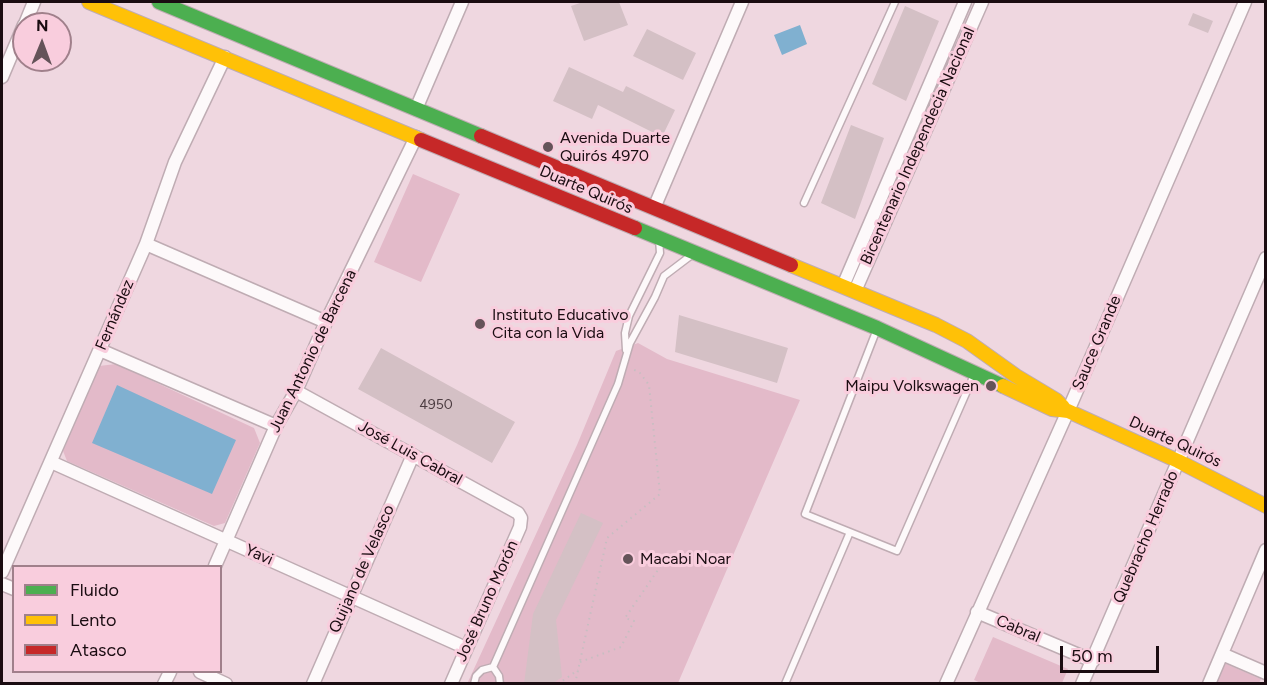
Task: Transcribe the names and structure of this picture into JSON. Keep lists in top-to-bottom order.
{
  "streets": {
    "main road": ["Duarte Quirós"],
    "street": [
      "Bicentenario Independecia Nacional",
      "Fernández",
      "Sauce Grande",
      "Juan Antonio de Barcena",
      "José Luis Cabral",
      "Quebracho Herrado",
      "Yavi",
      "Quijano de Velasco",
      "José Bruno Morón",
      "Cabral"
    ]
  },
  "crossings": [
    ["Bicentenario Independecia Nacional", "Duarte Quirós"],
    ["Duarte Quirós", "Fernández"],
    ["Duarte Quirós", "Sauce Grande"],
    ["Duarte Quirós", "Juan Antonio de Barcena"],
    ["Duarte Quirós", "Quebracho Herrado"],
    ["Fernández", "Yavi"],
    ["Sauce Grande", "Cabral"],
    ["Juan Antonio de Barcena", "José Luis Cabral"],
    ["Juan Antonio de Barcena", "Yavi"],
    ["José Luis Cabral", "Quijano de Velasco"],
    ["José Luis Cabral", "José Bruno Morón"],
    ["Quebracho Herrado", "Cabral"],
    ["Yavi", "Quijano de Velasco"],
    ["Yavi", "José Bruno Morón"]
  ],
  "places": [
    "Avenida Duarte Quirós 4970",
    "Instituto Educativo Cita con la Vida",
    "Maipu Volkswagen",
    "Macabi Noar"
  ],
  "house_numbers": ["4950"],
  "legend": ["Fluido", "Lento", "Atasco"],
  "scale_bar": "50 m",
  "north": "top"
}
